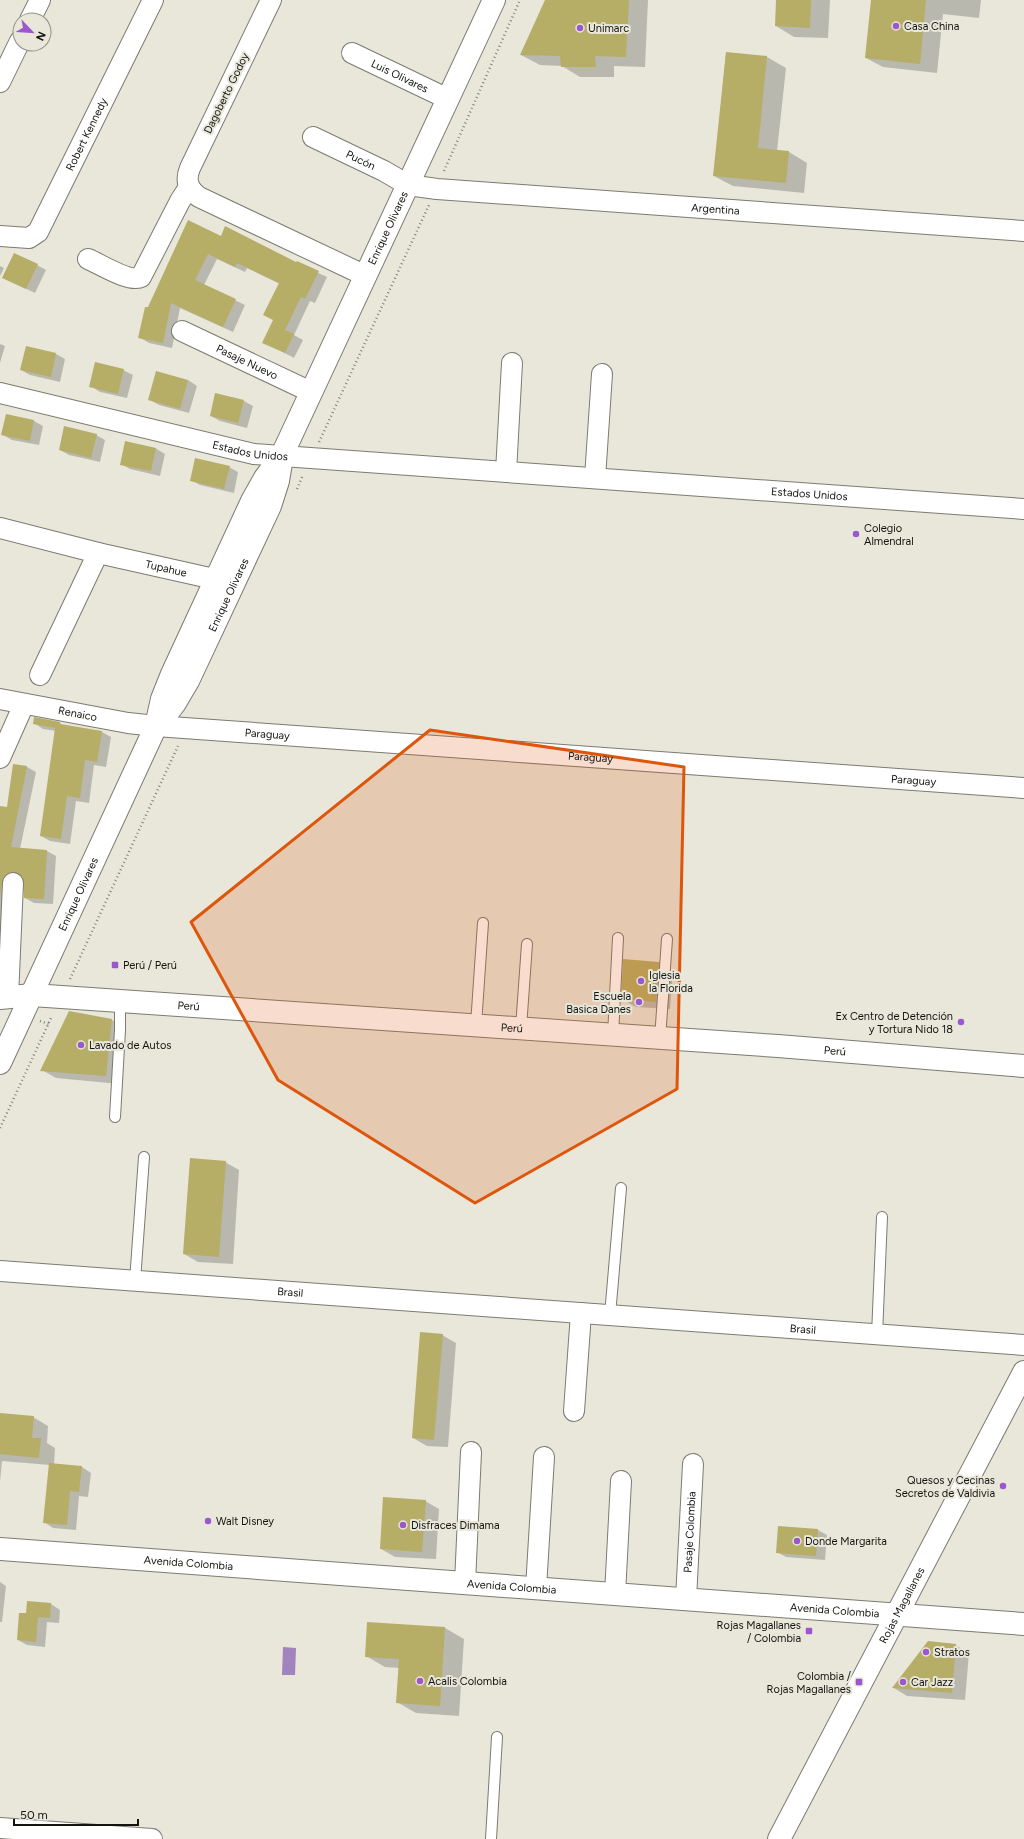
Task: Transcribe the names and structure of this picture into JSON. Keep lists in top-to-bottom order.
{
  "streets": {
    "main road": [
      "Enrique Olivares",
      "Perú",
      "Avenida Colombia",
      "Rojas Magallanes"
    ],
    "street": [
      "Luis Olivares",
      "Dagoberto Godoy",
      "Robert Kennedy",
      "Pucón",
      "Argentina",
      "Pasaje Nuevo",
      "Estados Unidos",
      "Tupahue",
      "Renaico",
      "Paraguay",
      "Brasil",
      "Pasaje Colombia"
    ]
  },
  "crossings": [
    ["Luis Olivares", "Enrique Olivares"],
    ["Pucón", "Argentina"],
    ["Pucón", "Enrique Olivares"],
    ["Argentina", "Enrique Olivares"],
    ["Enrique Olivares", "Pasaje Nuevo"],
    ["Enrique Olivares", "Estados Unidos"],
    ["Enrique Olivares", "Tupahue"],
    ["Enrique Olivares", "Renaico"],
    ["Enrique Olivares", "Paraguay"],
    ["Enrique Olivares", "Perú"],
    ["Renaico", "Paraguay"],
    ["Pasaje Colombia", "Avenida Colombia"],
    ["Avenida Colombia", "Rojas Magallanes"]
  ],
  "places": {
    "other": [
      "Casa China",
      "Unimarc",
      "Colegio Almendral",
      "Iglesia la Florida",
      "Escuela Basica Danes",
      "Ex Centro de Detención y Tortura Nido 18",
      "Lavado de Autos",
      "Quesos y Cecinas Secretos de Valdivia",
      "Walt Disney",
      "Disfraces Dimama",
      "Donde Margarita",
      "Stratos",
      "Acalis Colombia",
      "Car Jazz"
    ],
    "transit": ["Perú / Perú", "Rojas Magallanes / Colombia", "Colombia / Rojas Magallanes"]
  },
  "scale_bar": "50 m",
  "north": "bottom right"
}
